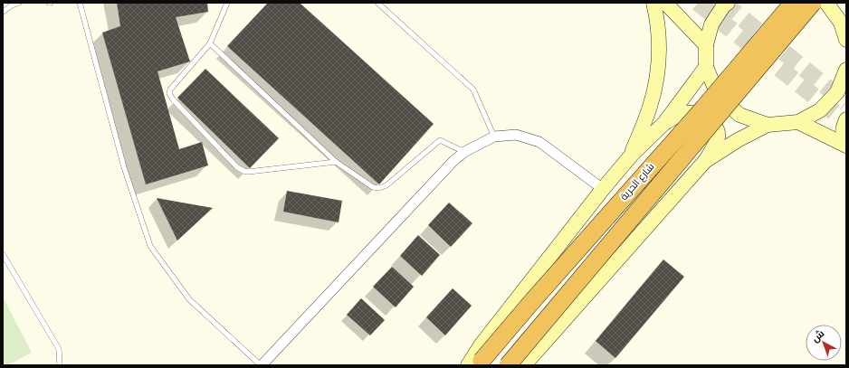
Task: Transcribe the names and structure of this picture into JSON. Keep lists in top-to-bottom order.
{
  "streets": {
    "highway": ["شارع الحرية"]
  },
  "north": "top left"
}
